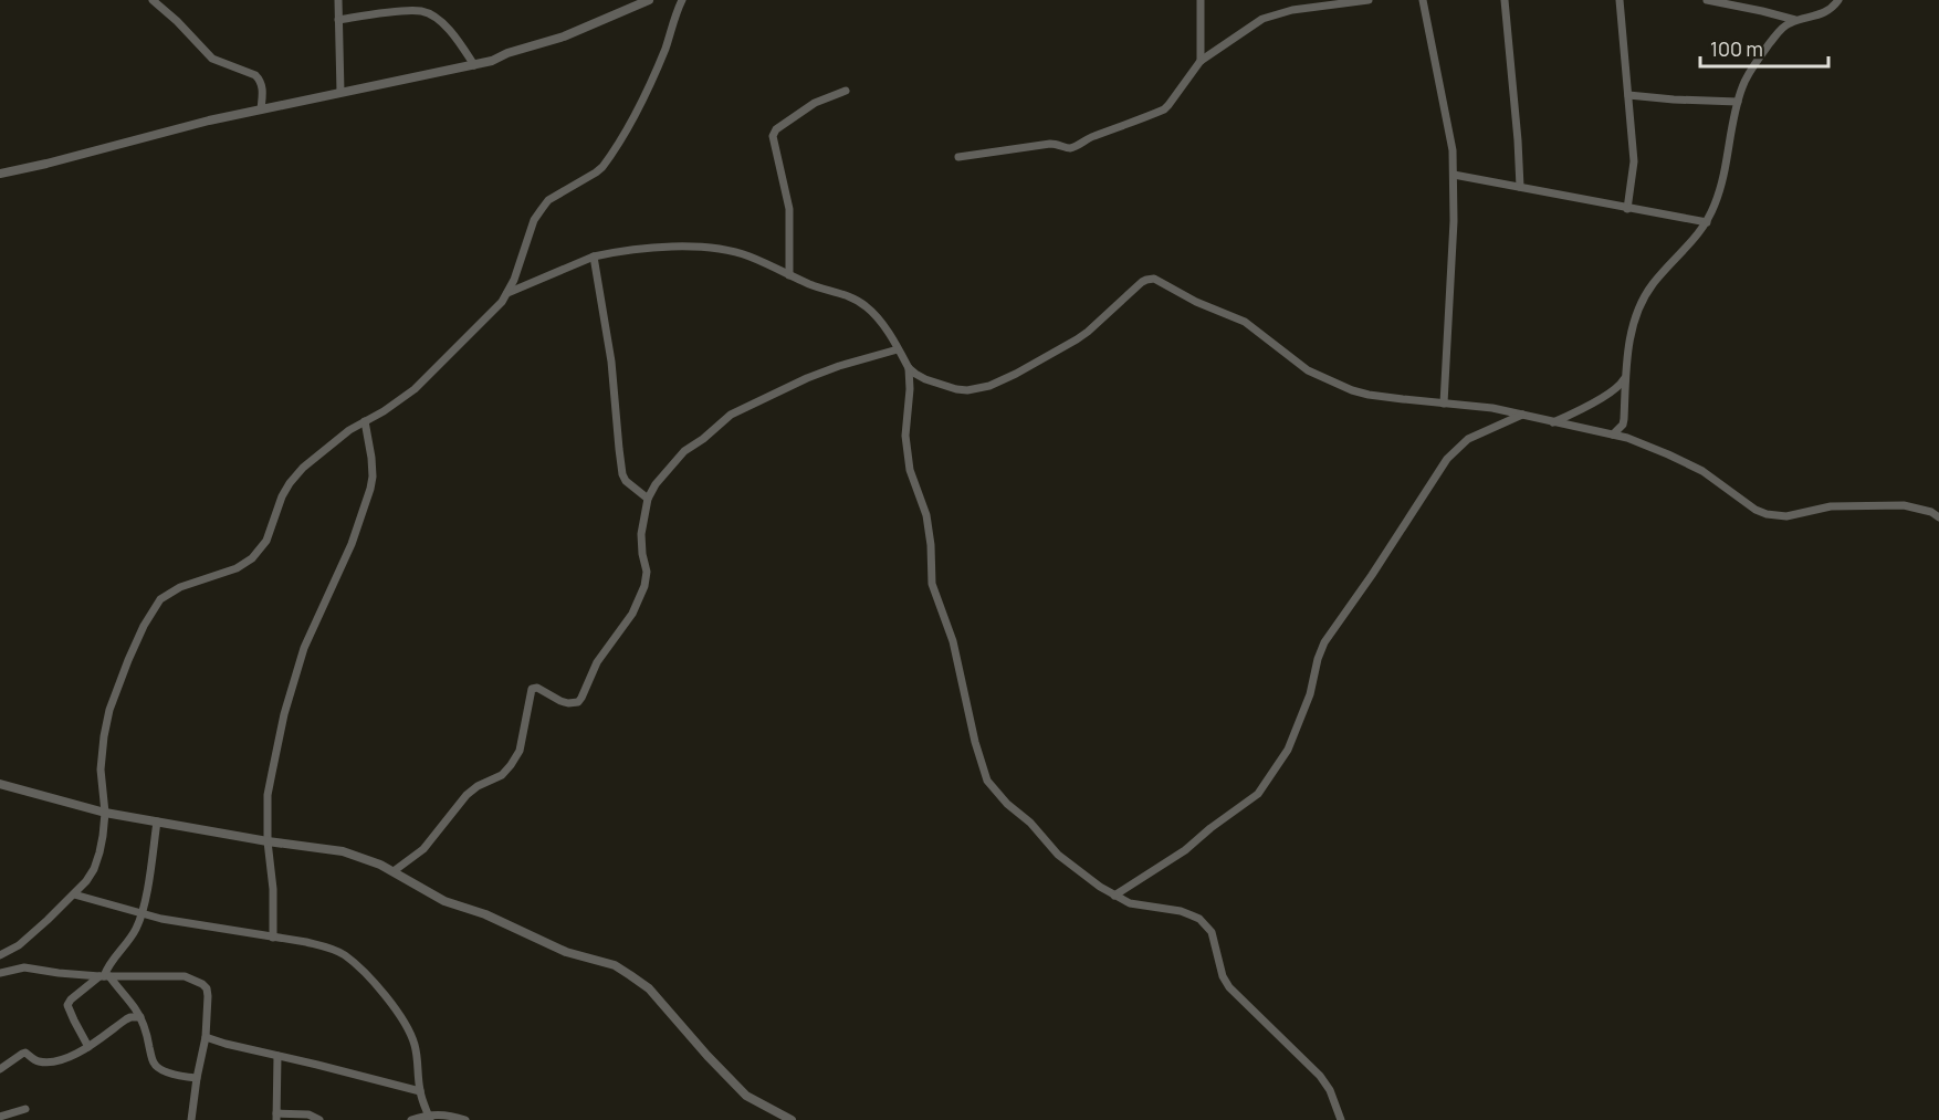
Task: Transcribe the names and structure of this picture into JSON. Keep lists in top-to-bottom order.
{
  "scale_bar": "100 m"
}
